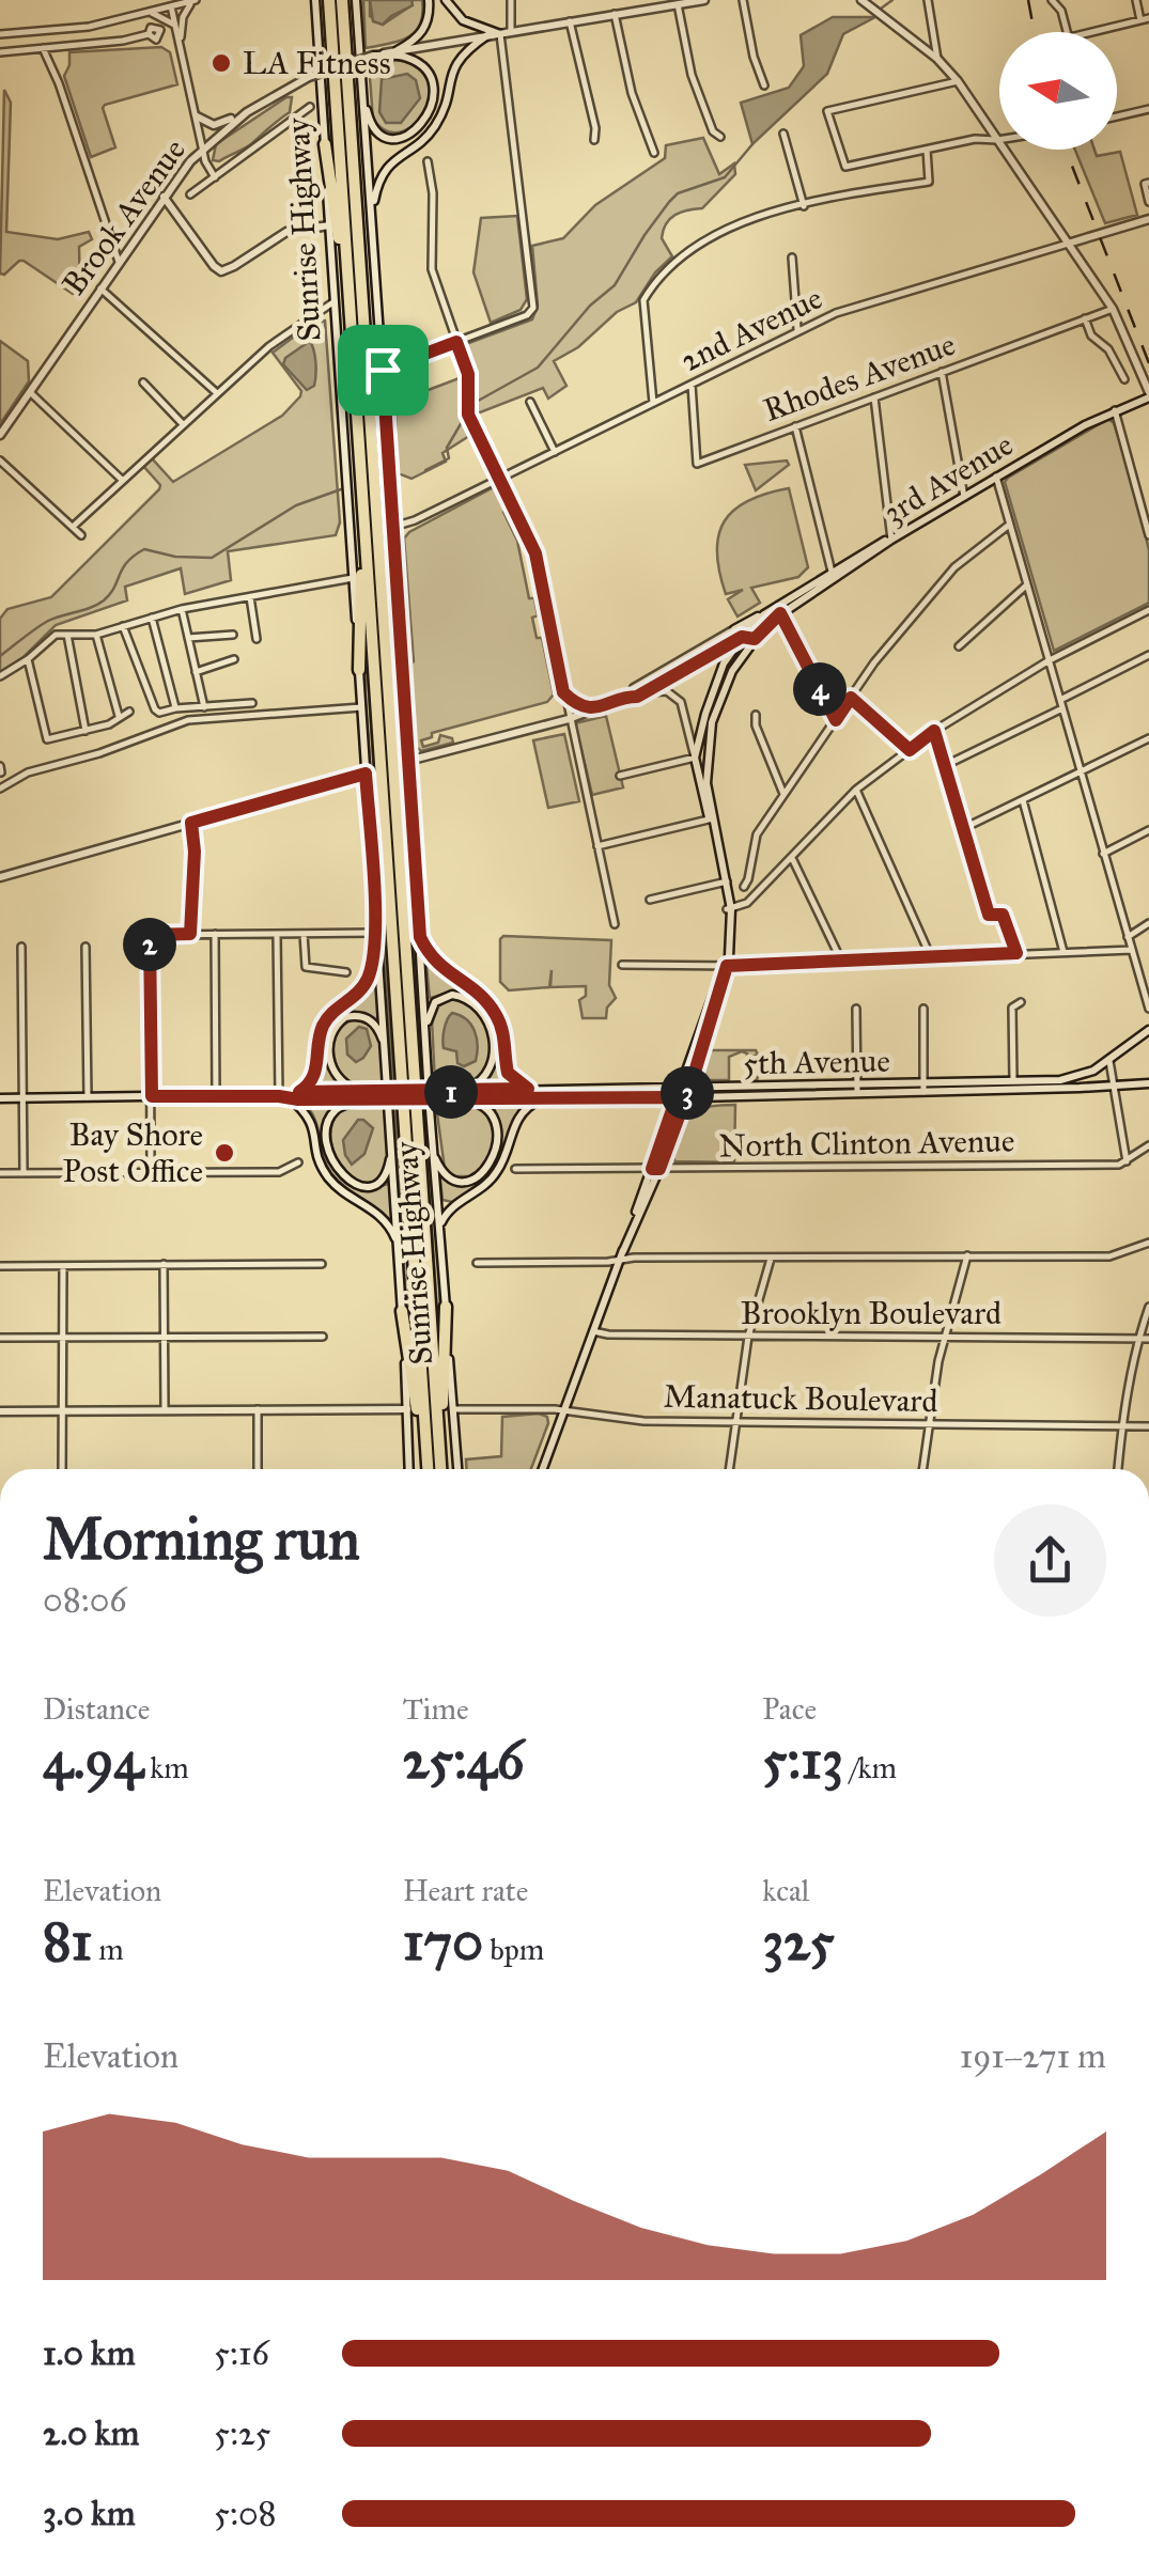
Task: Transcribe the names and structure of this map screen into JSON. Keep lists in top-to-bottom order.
{
  "streets": {
    "highway": ["Sunrise Highway"],
    "main road": [
      "Brook Avenue",
      "2nd Avenue",
      "3rd Avenue",
      "5th Avenue"
    ],
    "street": [
      "Rhodes Avenue",
      "North Clinton Avenue",
      "Brooklyn Boulevard",
      "Manatuck Boulevard"
    ]
  },
  "crossings": [
    ["Sunrise Highway", "2nd Avenue"],
    ["Sunrise Highway", "Manatuck Boulevard"],
    ["2nd Avenue", "Rhodes Avenue"]
  ],
  "places": ["LA Fitness", "Bay Shore Post Office"],
  "north": "left",
  "page": {
    "pins": [
      "4",
      "2",
      "1",
      "3"
    ],
    "heading": ["Morning run", "08:06"],
    "stats": [
      ["Distance", "4.94 km"],
      ["Time", "25:46"],
      ["Pace", "5:13 /km"],
      ["Elevation", "81 m"],
      ["Heart rate", "170 bpm"],
      ["kcal", "325"]
    ],
    "chart": ["Elevation", "191–271 m"],
    "list": [
      {
        "name": "1.0 km",
        "note": "5:16"
      },
      {
        "name": "2.0 km",
        "note": "5:25"
      },
      {
        "name": "3.0 km",
        "note": "5:08"
      }
    ]
  }
}
